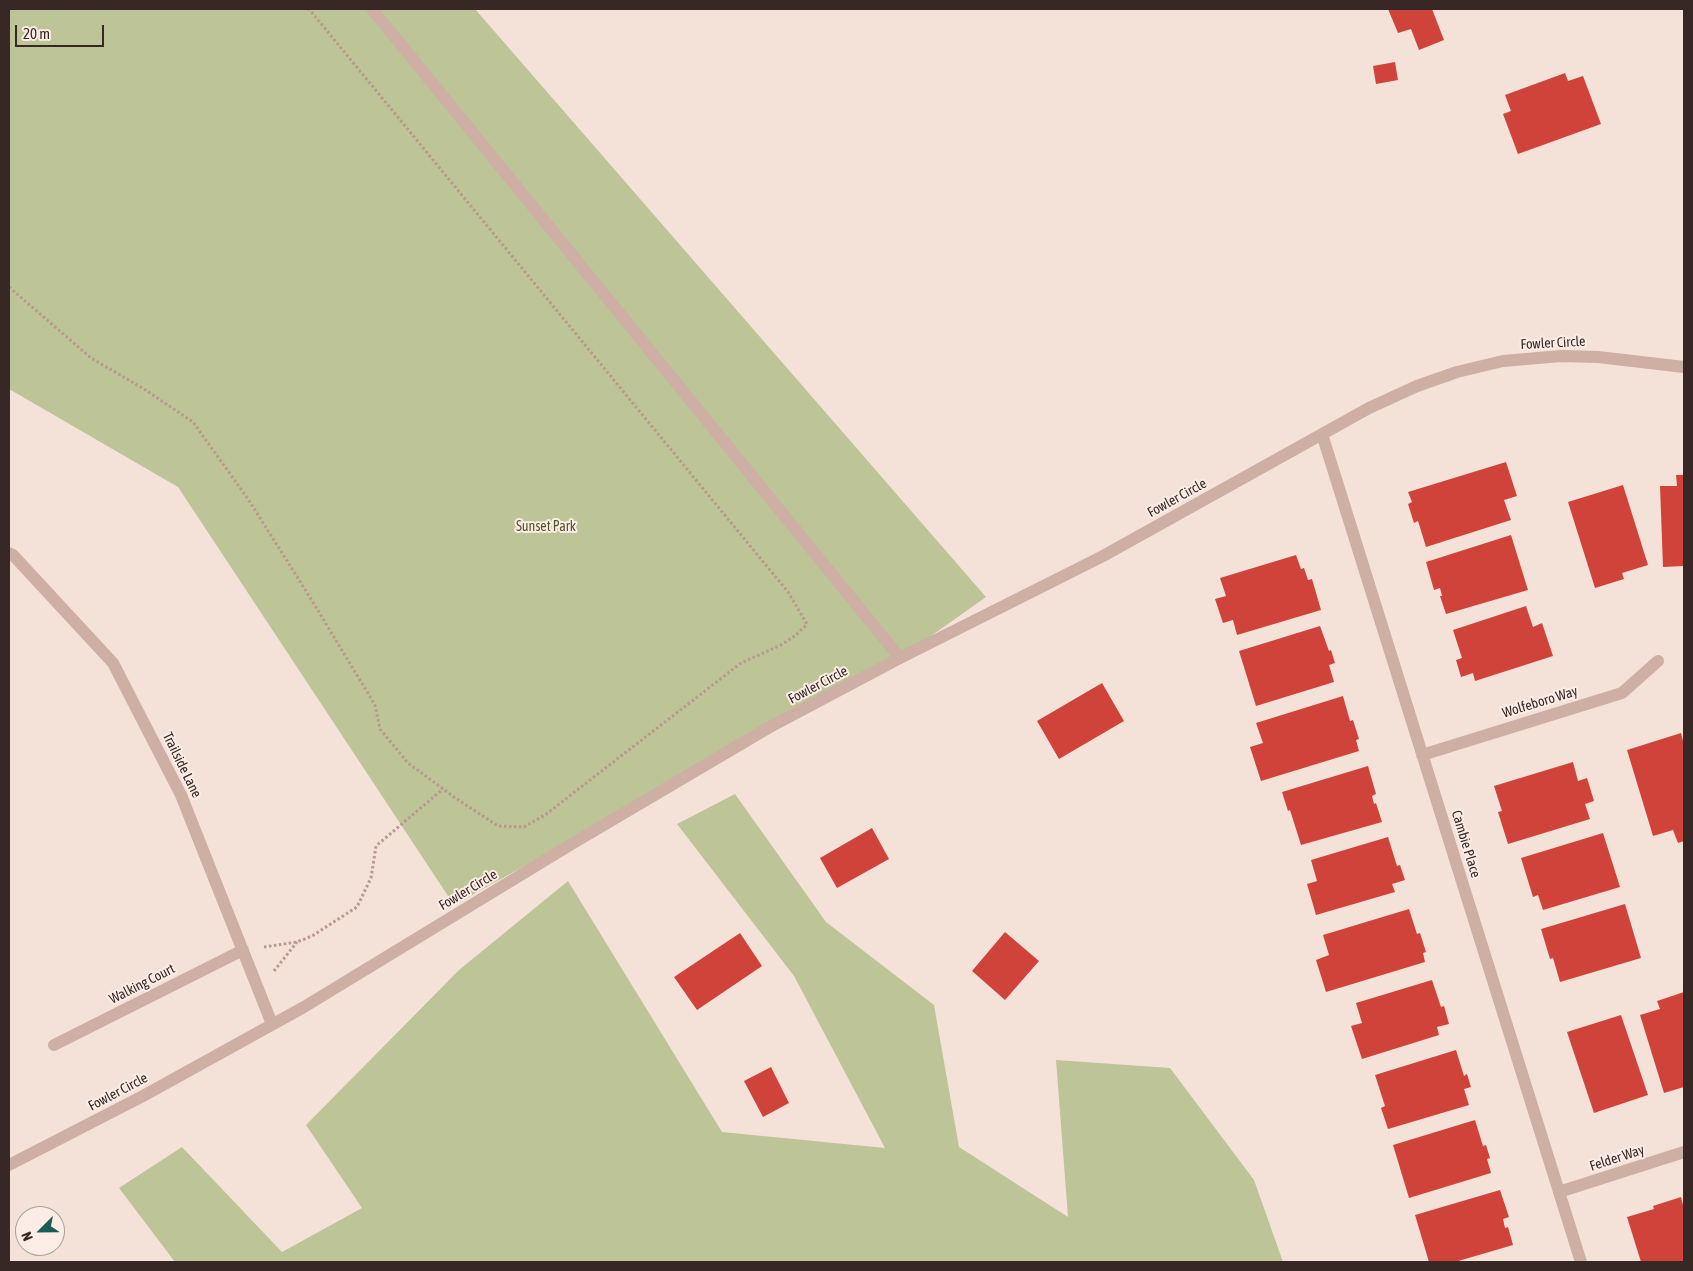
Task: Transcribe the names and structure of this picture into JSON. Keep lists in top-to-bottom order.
{
  "streets": {
    "street": [
      "Fowler Circle",
      "Wolfeboro Way",
      "Trailside Lane",
      "Cambie Place",
      "Walking Court",
      "Felder Way"
    ]
  },
  "crossings": [
    ["Fowler Circle", "Trailside Lane"],
    ["Fowler Circle", "Cambie Place"],
    ["Wolfeboro Way", "Cambie Place"],
    ["Trailside Lane", "Walking Court"],
    ["Cambie Place", "Felder Way"]
  ],
  "parks": ["Sunset Park"],
  "scale_bar": "20 m",
  "north": "bottom left"
}
